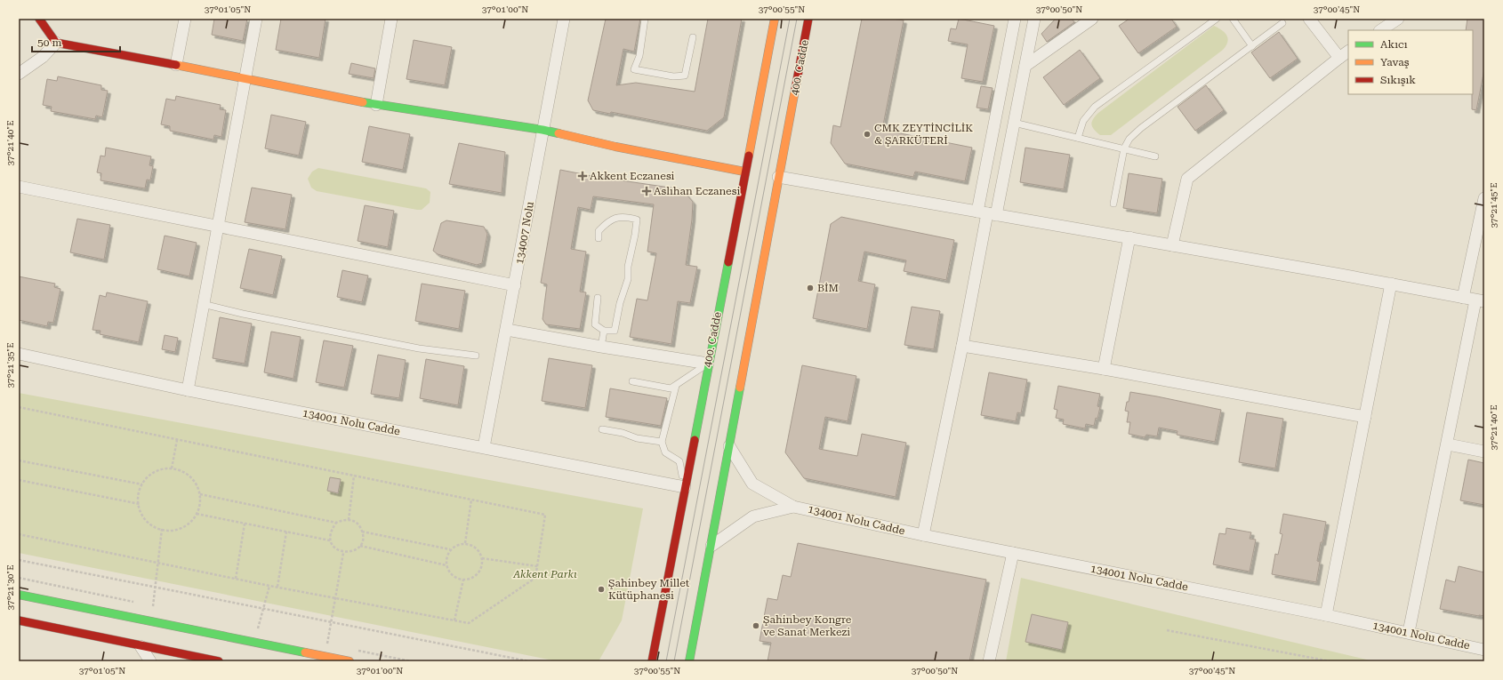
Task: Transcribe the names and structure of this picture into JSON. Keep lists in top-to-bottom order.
{
  "streets": {
    "main road": ["400. Cadde"],
    "street": ["134007 Nolu", "134001 Nolu Cadde"]
  },
  "crossings": [
    ["400. Cadde", "134001 Nolu Cadde"],
    ["134007 Nolu", "134001 Nolu Cadde"]
  ],
  "parks": ["Akkent Parkı"],
  "places": {
    "other": [
      "CMK ZEYTİNCİLİK & ŞARKÜTERİ",
      "BİM",
      "Şahinbey Millet Kütüphanesi",
      "Şahinbey Kongre ve Sanat Merkezi"
    ],
    "health": ["Akkent Eczanesi", "Aslıhan Eczanesi"]
  },
  "legend": ["Akıcı", "Yavaş", "Sıkışık"],
  "scale_bar": "50 m",
  "coordinates": [
    "37°01'05\"N",
    "37°01'00\"N",
    "37°00'55\"N",
    "37°00'50\"N",
    "37°00'45\"N",
    "37°21'40\"E",
    "37°21'45\"E",
    "37°21'35\"E",
    "37°21'30\"E"
  ]
}
